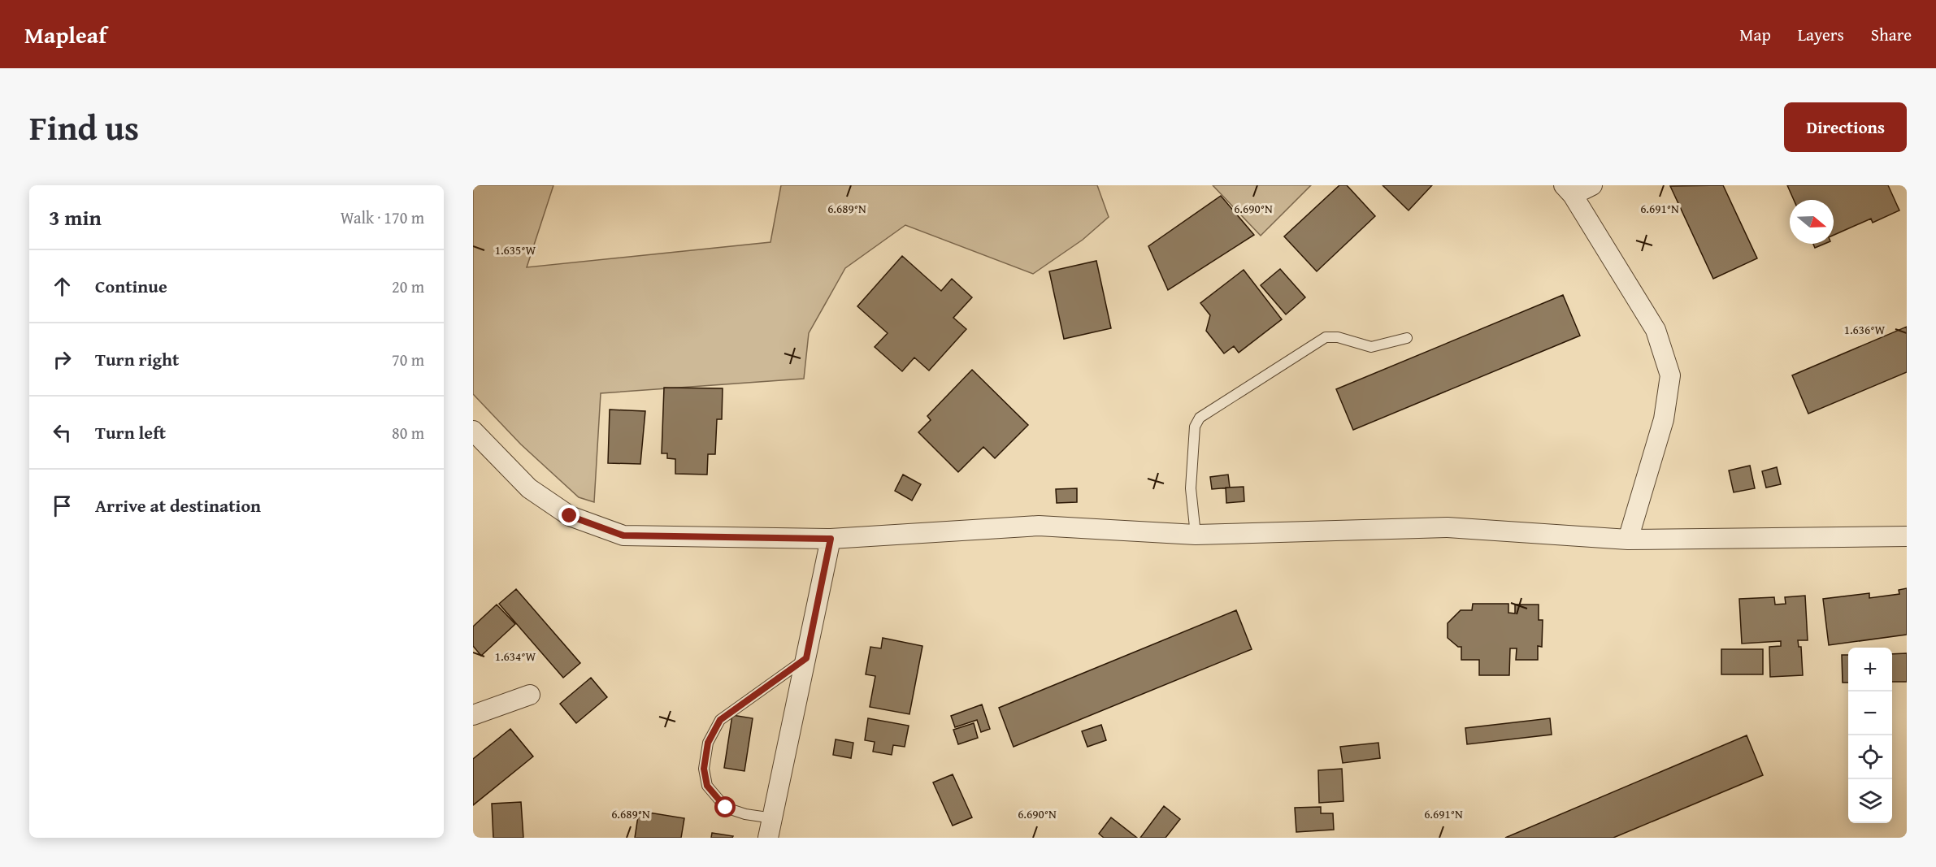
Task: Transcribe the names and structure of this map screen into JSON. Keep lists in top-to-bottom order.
{
  "north": "right",
  "page": {
    "header": "Mapleaf",
    "nav": ["Map", "Layers", "Share"],
    "title": "Find us",
    "buttons": "Directions",
    "heading": ["3 min", "Walk · 170 m"],
    "list": [
      ["Continue", "20 m"],
      ["Turn right", "70 m"],
      ["Turn left", "80 m"],
      "Arrive at destination"
    ],
    "map_buttons": ["+", "−"]
  },
  "coordinates": [
    "6.691°N",
    "6.689°N",
    "6.690°N",
    "1.635°W",
    "1.636°W",
    "1.634°W"
  ]
}
